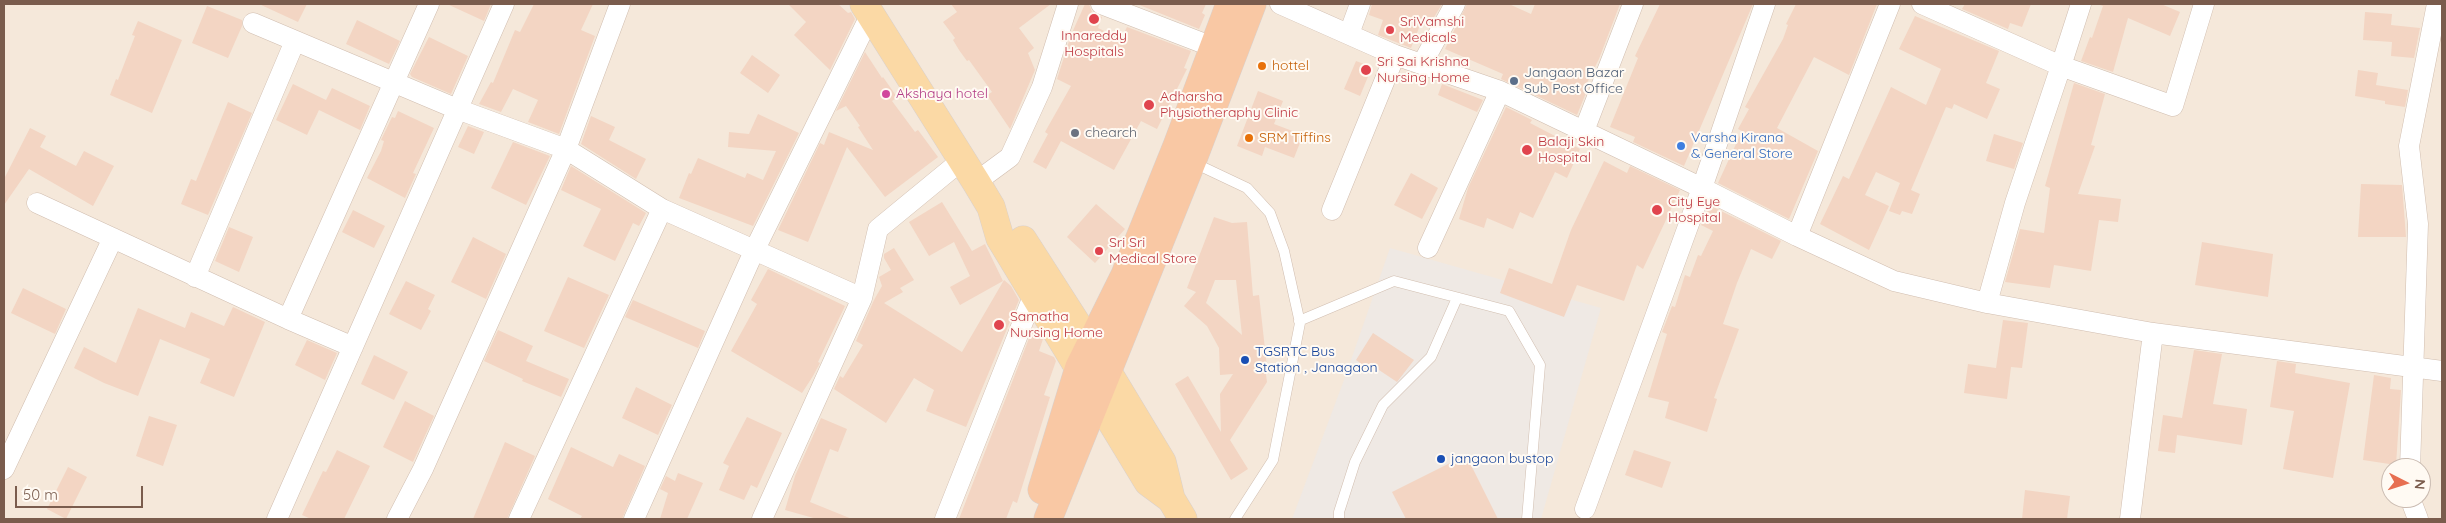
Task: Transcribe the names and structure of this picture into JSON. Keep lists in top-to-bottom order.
{
  "places": [
    "Innareddy Hospitals",
    "SriVamshi Medicals",
    "hottel",
    "Sri Sai Krishna Nursing Home",
    "Jangaon Bazar Sub Post Office",
    "Akshaya hotel",
    "Adharsha Physiotheraphy Clinic",
    "chearch",
    "SRM Tiffins",
    "Varsha Kirana & General Store",
    "Balaji Skin Hospital",
    "City Eye Hospital",
    "Sri Sri Medical Store",
    "Samatha Nursing Home",
    "TGSRTC Bus Station , Janagaon",
    "jangaon bustop"
  ],
  "scale_bar": "50 m",
  "north": "right"
}
